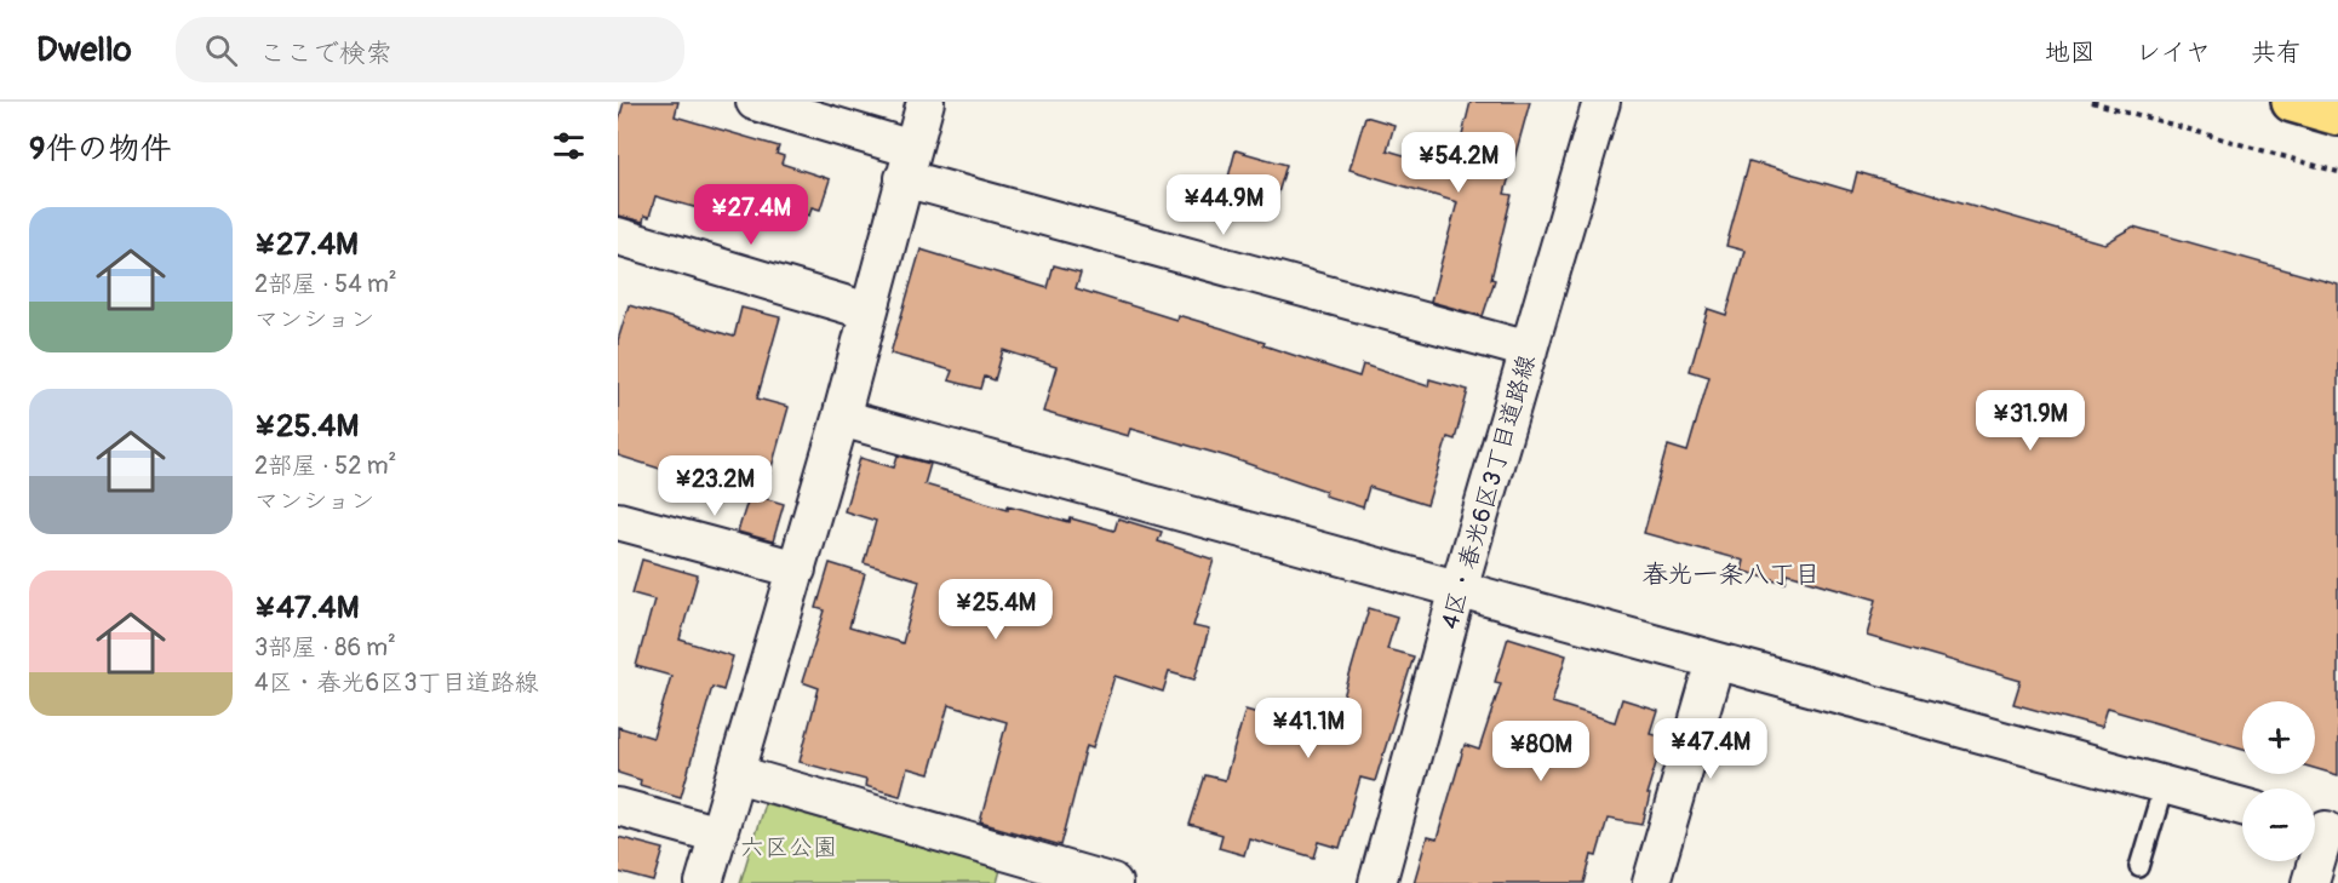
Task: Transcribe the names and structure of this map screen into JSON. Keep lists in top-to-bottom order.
{
  "streets": {
    "street": ["4区・春光6区3丁目道路線"]
  },
  "districts": ["春光一条八丁目"],
  "parks": ["六区公園"],
  "page": {
    "header": "Dwello",
    "search": "ここで検索",
    "nav": ["地図", "レイヤ", "共有"],
    "heading": "9件の物件",
    "price": [
      "¥54.2M",
      "¥44.9M",
      "¥27.4M",
      "¥31.9M",
      "¥23.2M",
      "¥25.4M",
      "¥41.1M",
      "¥47.4M",
      "¥80M"
    ],
    "list": [
      {
        "name": "¥27.4M",
        "note": "2部屋 · 54 m² · マンション"
      },
      {
        "name": "¥25.4M",
        "note": "2部屋 · 52 m² · マンション"
      },
      {
        "name": "¥47.4M",
        "note": "3部屋 · 86 m² · 4区・春光6区3丁目道路線"
      }
    ],
    "map_buttons": ["+", "−"]
  }
}
